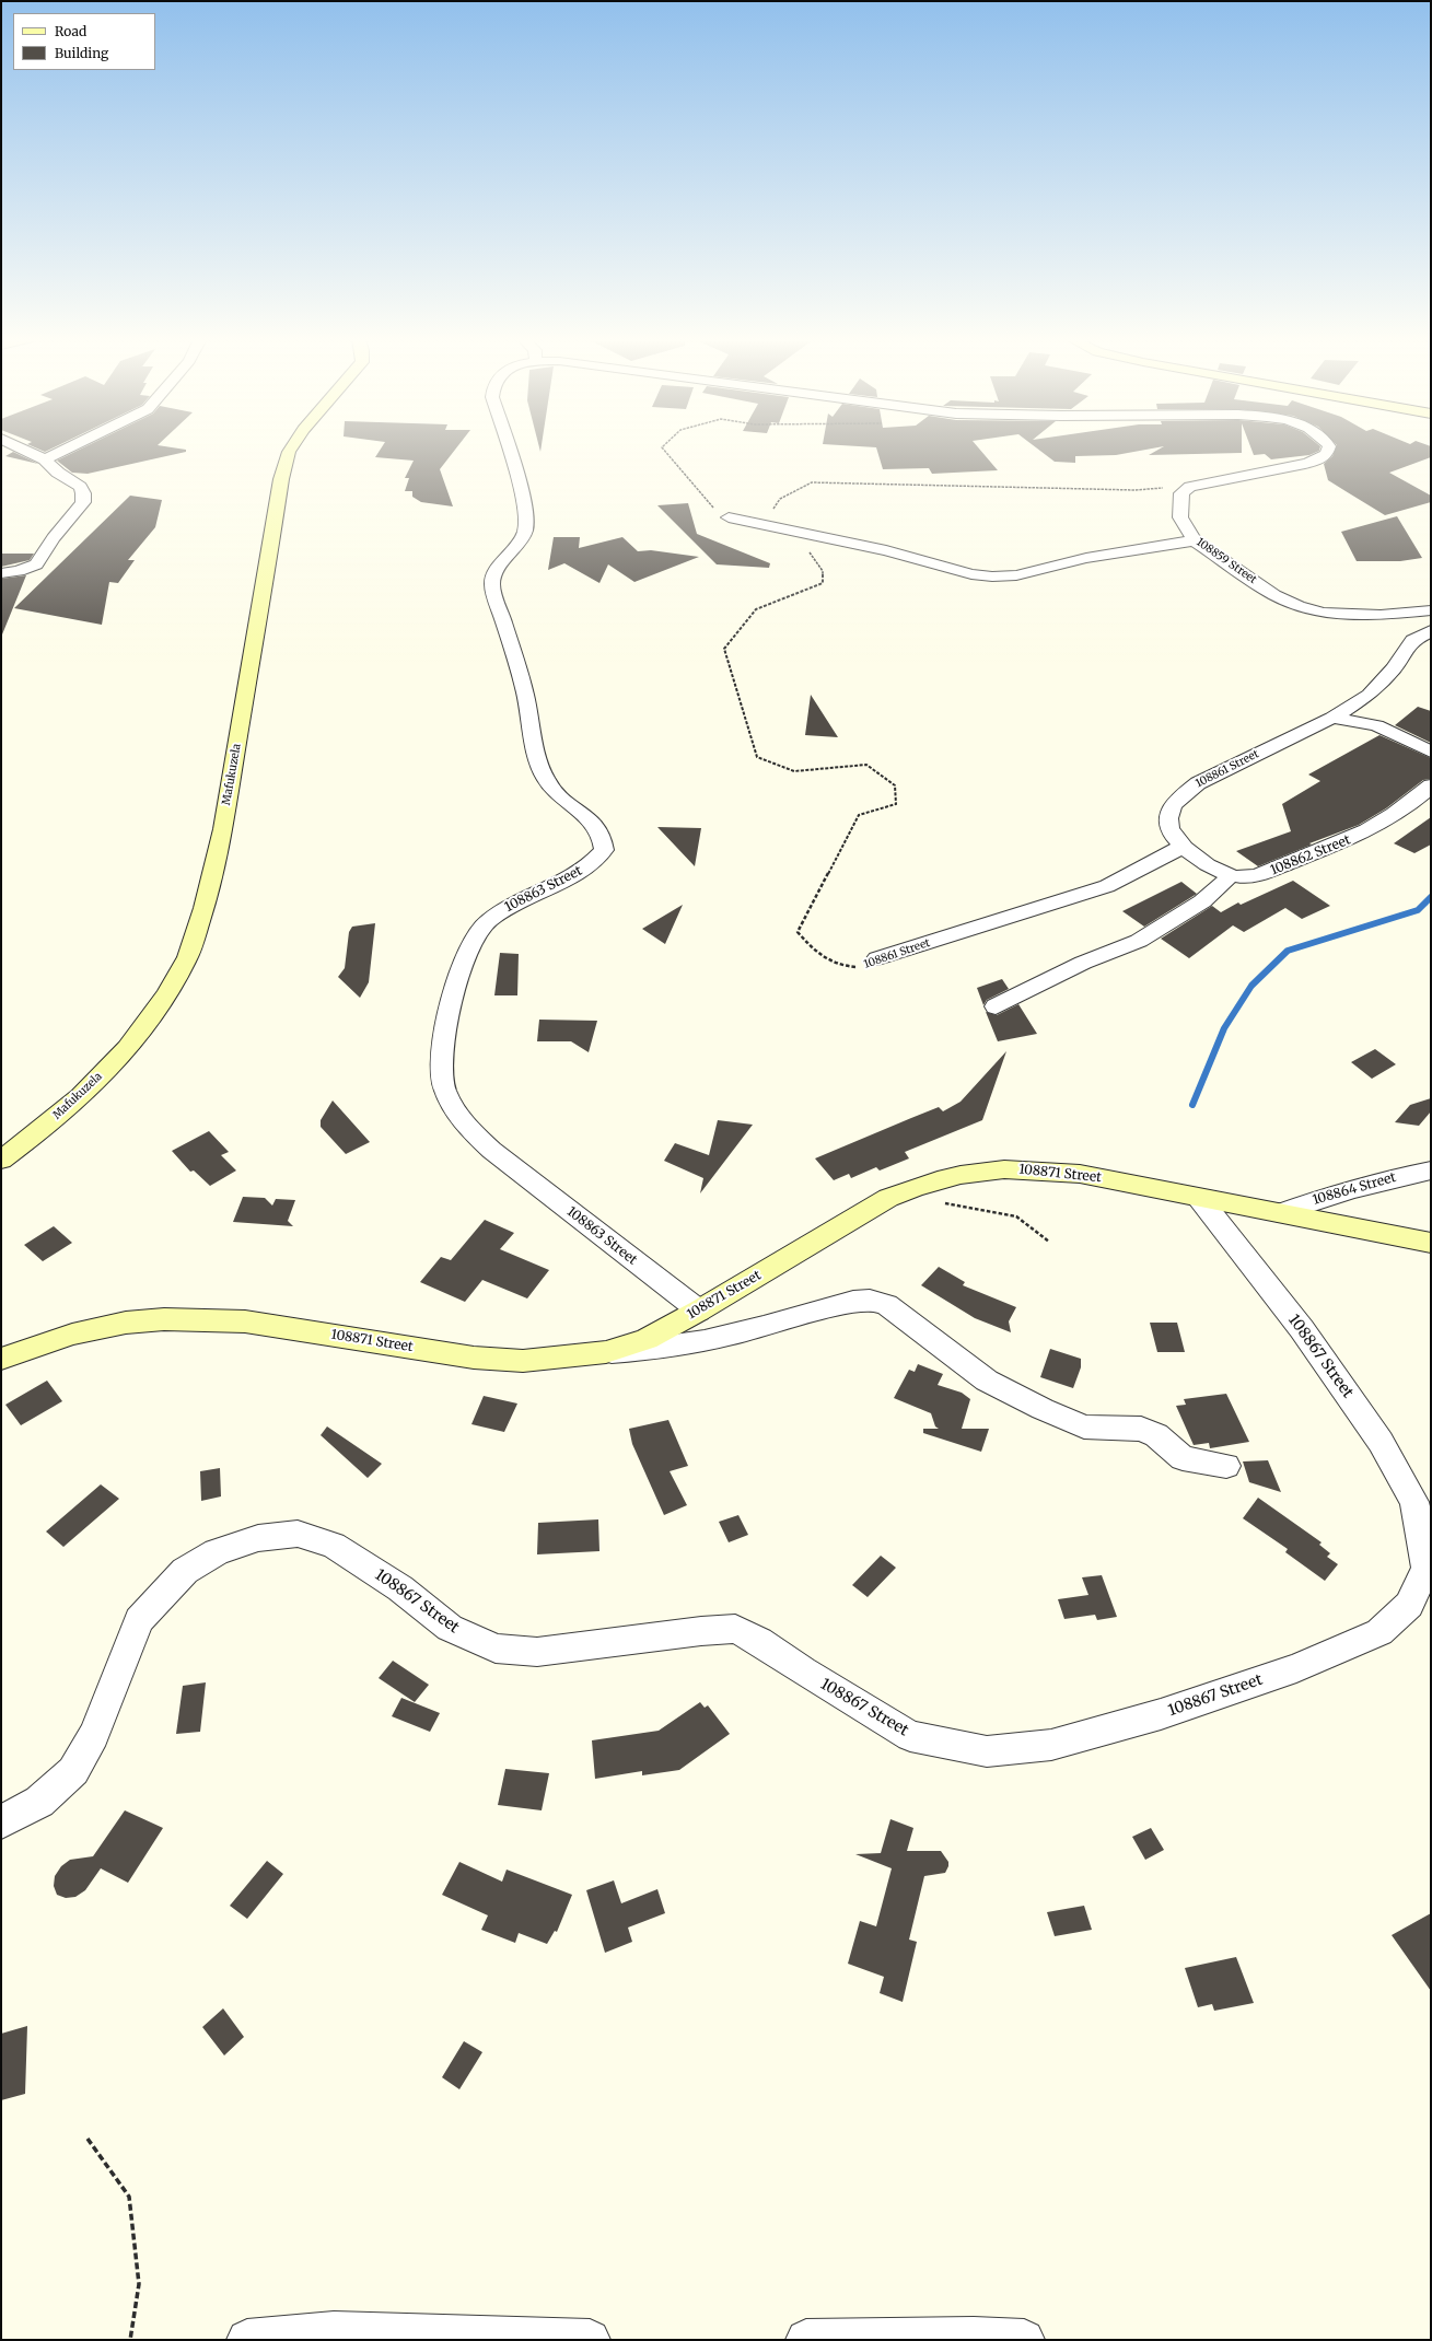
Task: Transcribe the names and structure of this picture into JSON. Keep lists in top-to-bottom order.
{
  "streets": {
    "main road": ["Mafukuzela", "108871 Street"],
    "street": [
      "108859 Street",
      "108861 Street",
      "108862 Street",
      "108863 Street",
      "108864 Street",
      "108867 Street"
    ]
  },
  "crossings": [
    ["108859 Street", "108863 Street"],
    ["108861 Street", "108862 Street"],
    ["108863 Street", "108871 Street"],
    ["108871 Street", "108864 Street"],
    ["108871 Street", "108867 Street"]
  ],
  "legend": ["Road", "Building"]
}
